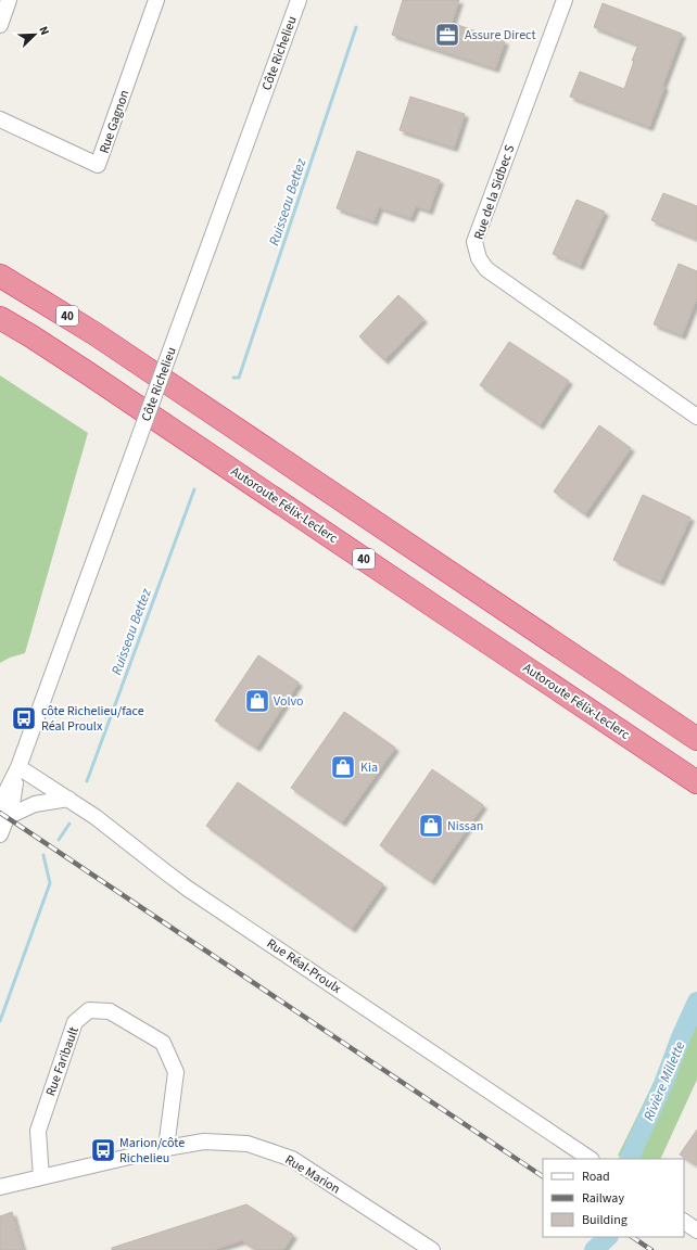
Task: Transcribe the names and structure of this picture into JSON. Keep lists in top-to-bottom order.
{
  "streets": {
    "highway": ["40", "Autoroute Félix-Leclerc"],
    "street": [
      "Côte Richelieu",
      "Rue Gagnon",
      "Rue de la Sidbec S",
      "Rue Réal-Proulx",
      "Rue Faribault",
      "Rue Marion"
    ]
  },
  "crossings": [
    ["Côte Richelieu", "Rue Réal-Proulx"],
    ["Rue Faribault", "Rue Marion"]
  ],
  "water": ["Ruisseau Bettez", "Rivière Millette"],
  "places": {
    "office": ["Assure Direct"],
    "shop": ["Volvo", "Kia", "Nissan"],
    "bus stop": ["côte Richelieu/face Réal Proulx", "Marion/côte Richelieu"]
  },
  "legend": ["Road", "Railway", "Building"],
  "north": "top right"
}
